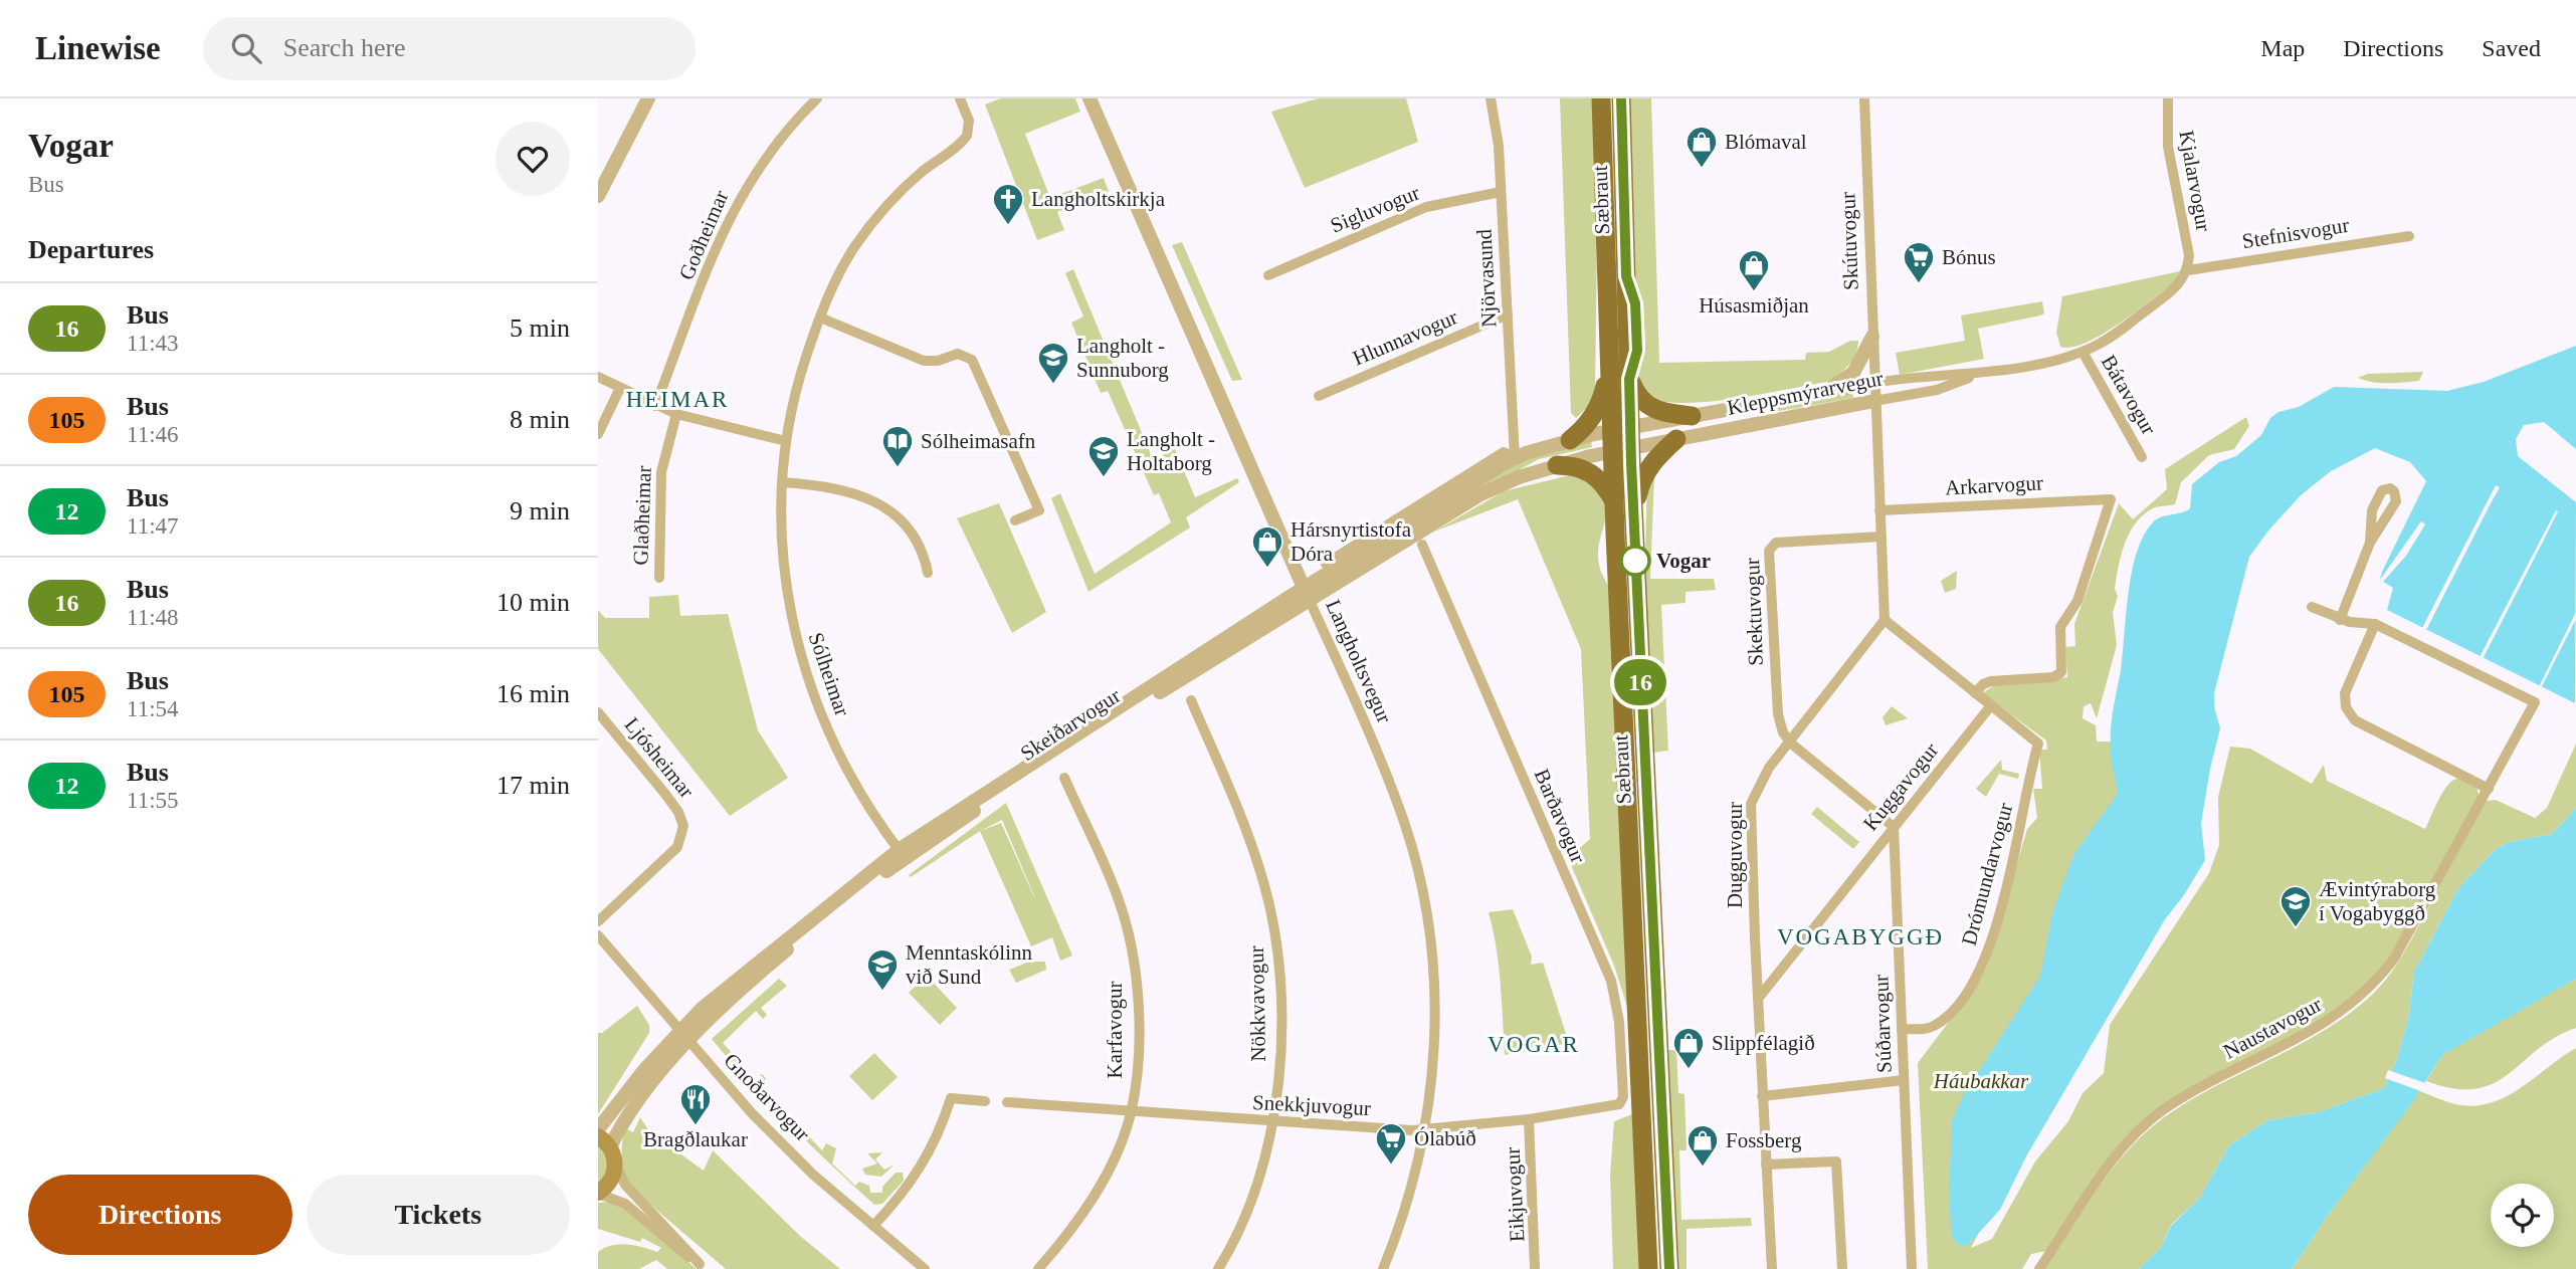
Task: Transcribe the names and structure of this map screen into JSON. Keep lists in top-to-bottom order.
{
  "streets": {
    "highway": ["Sæbraut"],
    "street": [
      "Kjalarvogur",
      "Sigluvogur",
      "Stefnisvogur",
      "Goðheimar",
      "Skútuvogur",
      "Njörvasund",
      "Hlunnavogur",
      "Kleppsmýrarvegur",
      "Bátavogur",
      "Arkarvogur",
      "Glaðheimar",
      "Skektuvogur",
      "Langholtsvegur",
      "Sólheimar",
      "Skeiðarvogur",
      "Ljósheimar",
      "Kuggavogur",
      "Barðavogur",
      "Dugguvogur",
      "Drómundarvogur",
      "Nökkvavogur",
      "Súðarvogur",
      "Naustavogur",
      "Karfavogur",
      "Gnoðarvogur",
      "Snekkjuvogur",
      "Eikjuvogur"
    ]
  },
  "crossings": [
    ["Kjalarvogur", "Stefnisvogur"],
    ["Kjalarvogur", "Kleppsmýrarvegur"],
    ["Sæbraut", "Kleppsmýrarvegur"],
    ["Sæbraut", "Skeiðarvogur"],
    ["Sigluvogur", "Njörvasund"],
    ["Stefnisvogur", "Kleppsmýrarvegur"],
    ["Skútuvogur", "Kleppsmýrarvegur"],
    ["Njörvasund", "Hlunnavogur"],
    ["Njörvasund", "Skeiðarvogur"],
    ["Kleppsmýrarvegur", "Bátavogur"],
    ["Kleppsmýrarvegur", "Skeiðarvogur"],
    ["Skektuvogur", "Dugguvogur"],
    ["Langholtsvegur", "Skeiðarvogur"],
    ["Langholtsvegur", "Snekkjuvogur"],
    ["Sólheimar", "Skeiðarvogur"],
    ["Skeiðarvogur", "Gnoðarvogur"],
    ["Kuggavogur", "Dugguvogur"],
    ["Kuggavogur", "Drómundarvogur"],
    ["Kuggavogur", "Súðarvogur"],
    ["Barðavogur", "Snekkjuvogur"],
    ["Drómundarvogur", "Súðarvogur"],
    ["Nökkvavogur", "Snekkjuvogur"],
    ["Karfavogur", "Snekkjuvogur"],
    ["Snekkjuvogur", "Eikjuvogur"]
  ],
  "districts": ["HEIMAR", "VOGABYGGÐ", "VOGAR"],
  "parks": ["Háubakkar"],
  "places": {
    "shop": [
      "Blómaval",
      "Húsasmiðjan",
      "Hársnyrtistofa Dóra",
      "Slippfélagið",
      "Fossberg"
    ],
    "church": ["Langholtskirkja"],
    "supermarket": ["Bónus", "Ólabúð"],
    "school or university": [
      "Langholt - Sunnuborg",
      "Langholt - Holtaborg",
      "Ævintýraborg í Vogabyggð",
      "Menntaskólinn við Sund"
    ],
    "library": ["Sólheimasafn"],
    "other": ["Vogar"],
    "restaurant": ["Bragðlaukar"]
  },
  "lines": ["bus line 16"],
  "page": {
    "header": "Linewise",
    "search": "Search here",
    "nav": ["Map", "Directions", "Saved"],
    "heading": [
      ["Vogar", "Bus"],
      "Departures"
    ],
    "on_map": "16",
    "list": [
      {
        "mark": "16",
        "name": "Bus",
        "note": "11:43",
        "value": "5 min"
      },
      {
        "mark": "105",
        "name": "Bus",
        "note": "11:46",
        "value": "8 min"
      },
      {
        "mark": "12",
        "name": "Bus",
        "note": "11:47",
        "value": "9 min"
      },
      {
        "mark": "16",
        "name": "Bus",
        "note": "11:48",
        "value": "10 min"
      },
      {
        "mark": "105",
        "name": "Bus",
        "note": "11:54",
        "value": "16 min"
      },
      {
        "mark": "12",
        "name": "Bus",
        "note": "11:55",
        "value": "17 min"
      }
    ],
    "buttons": ["Directions", "Tickets"]
  }
}
